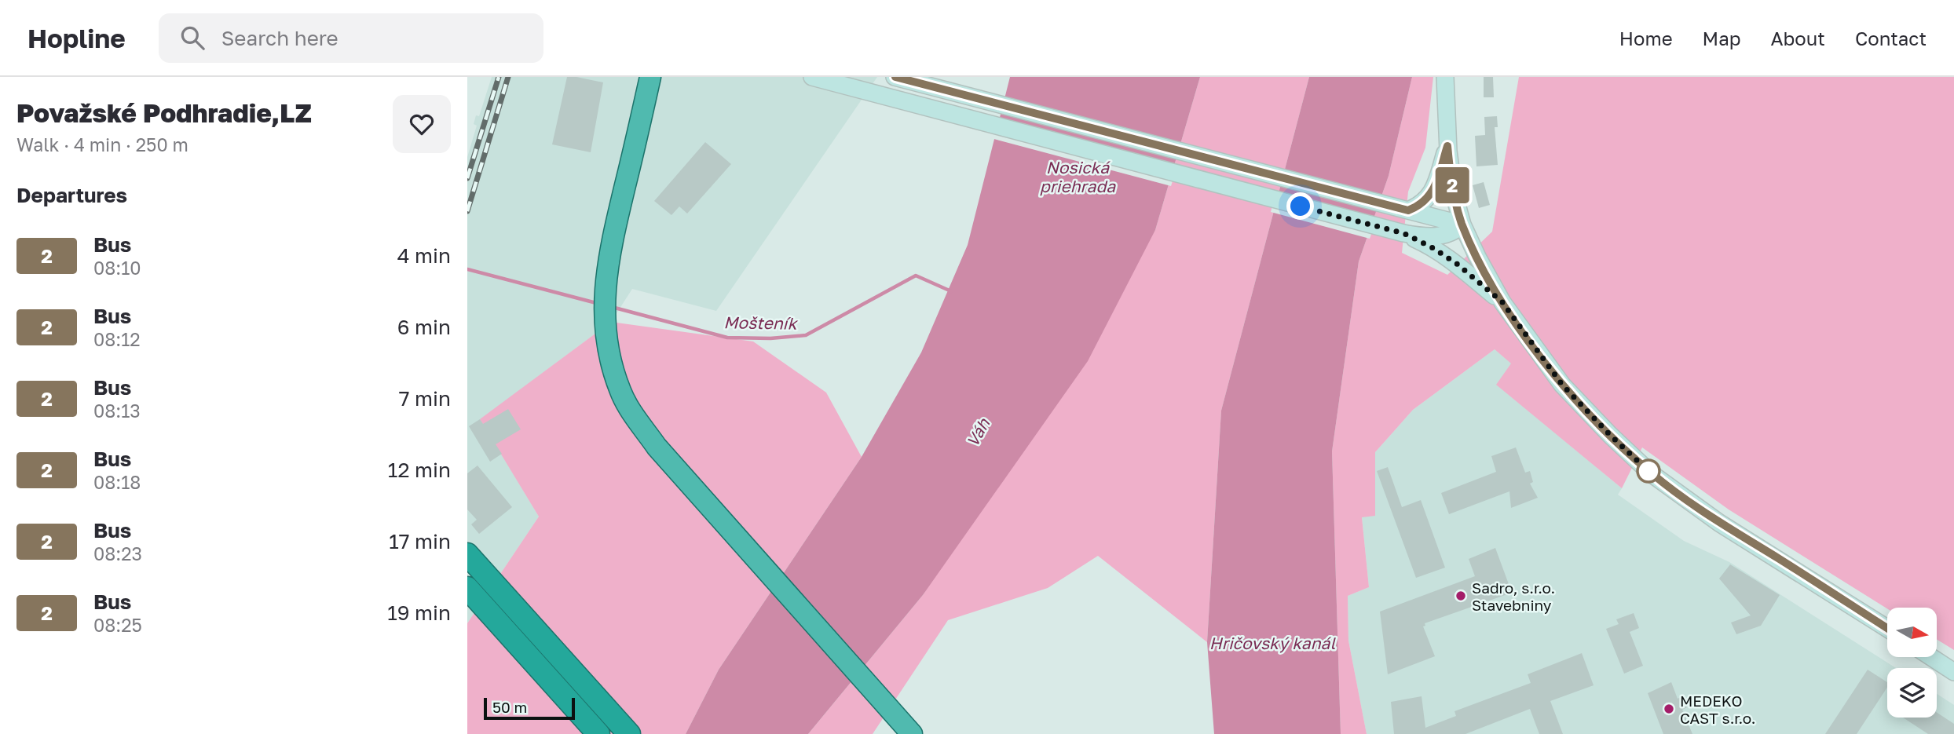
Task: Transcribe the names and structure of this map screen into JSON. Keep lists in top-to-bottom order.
{
  "water": [
    "Nosická priehrada",
    "Mošteník",
    "Váh",
    "Hričovský kanál"
  ],
  "places": ["Sadro, s.r.o. Stavebniny", "MEDEKO CAST s.r.o."],
  "lines": ["bus line 2"],
  "scale_bar": "50 m",
  "north": "right",
  "page": {
    "header": "Hopline",
    "search": "Search here",
    "nav": [
      "Home",
      "Map",
      "About",
      "Contact"
    ],
    "heading": [
      ["Považské Podhradie,LZ", "Walk · 4 min · 250 m"],
      "Departures"
    ],
    "on_map": "2",
    "list": [
      {
        "mark": "2",
        "name": "Bus",
        "note": "08:10",
        "value": "4 min"
      },
      {
        "mark": "2",
        "name": "Bus",
        "note": "08:12",
        "value": "6 min"
      },
      {
        "mark": "2",
        "name": "Bus",
        "note": "08:13",
        "value": "7 min"
      },
      {
        "mark": "2",
        "name": "Bus",
        "note": "08:18",
        "value": "12 min"
      },
      {
        "mark": "2",
        "name": "Bus",
        "note": "08:23",
        "value": "17 min"
      },
      {
        "mark": "2",
        "name": "Bus",
        "note": "08:25",
        "value": "19 min"
      }
    ],
    "scale": "50 m"
  }
}
